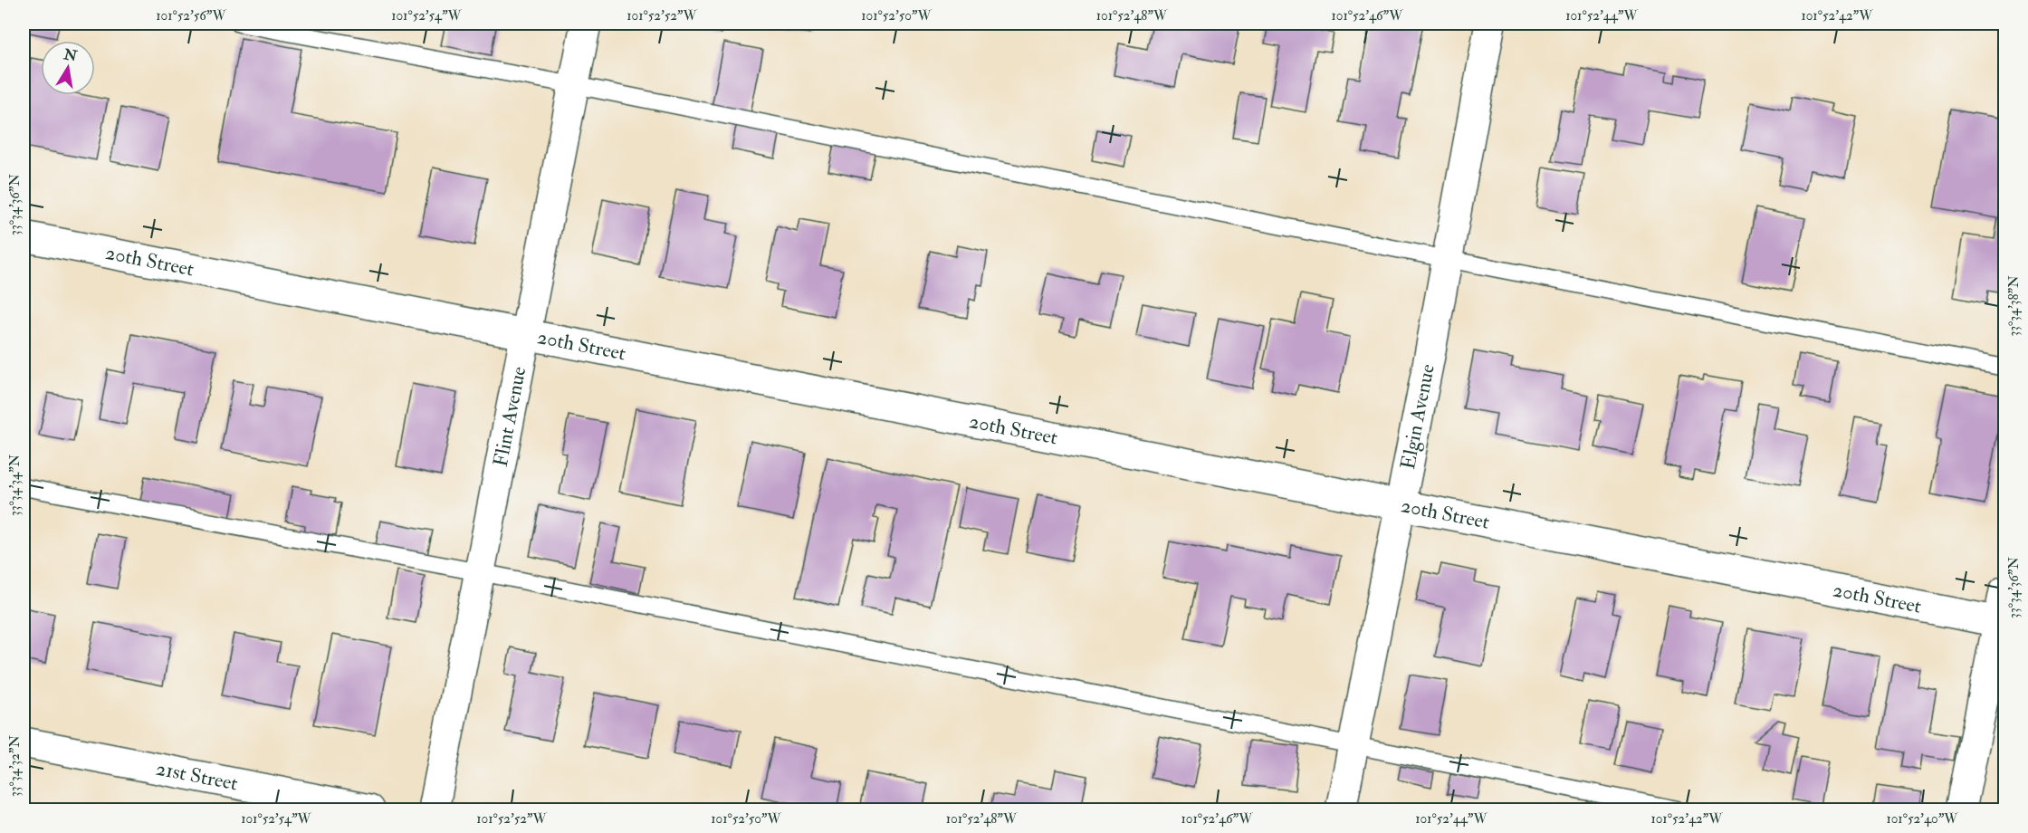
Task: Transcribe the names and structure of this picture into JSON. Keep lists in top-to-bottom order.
{
  "streets": {
    "street": [
      "20th Street",
      "Flint Avenue",
      "Elgin Avenue",
      "21st Street"
    ]
  },
  "crossings": [
    ["20th Street", "Flint Avenue"],
    ["20th Street", "Elgin Avenue"]
  ],
  "north": "top",
  "coordinates": [
    "101°52'56\"W",
    "101°52'54\"W",
    "101°52'52\"W",
    "101°52'50\"W",
    "101°52'48\"W",
    "101°52'46\"W",
    "101°52'44\"W",
    "101°52'42\"W",
    "33°34'36\"N",
    "33°34'38\"N",
    "33°34'34\"N",
    "33°34'32\"N",
    "101°52'40\"W"
  ]
}
